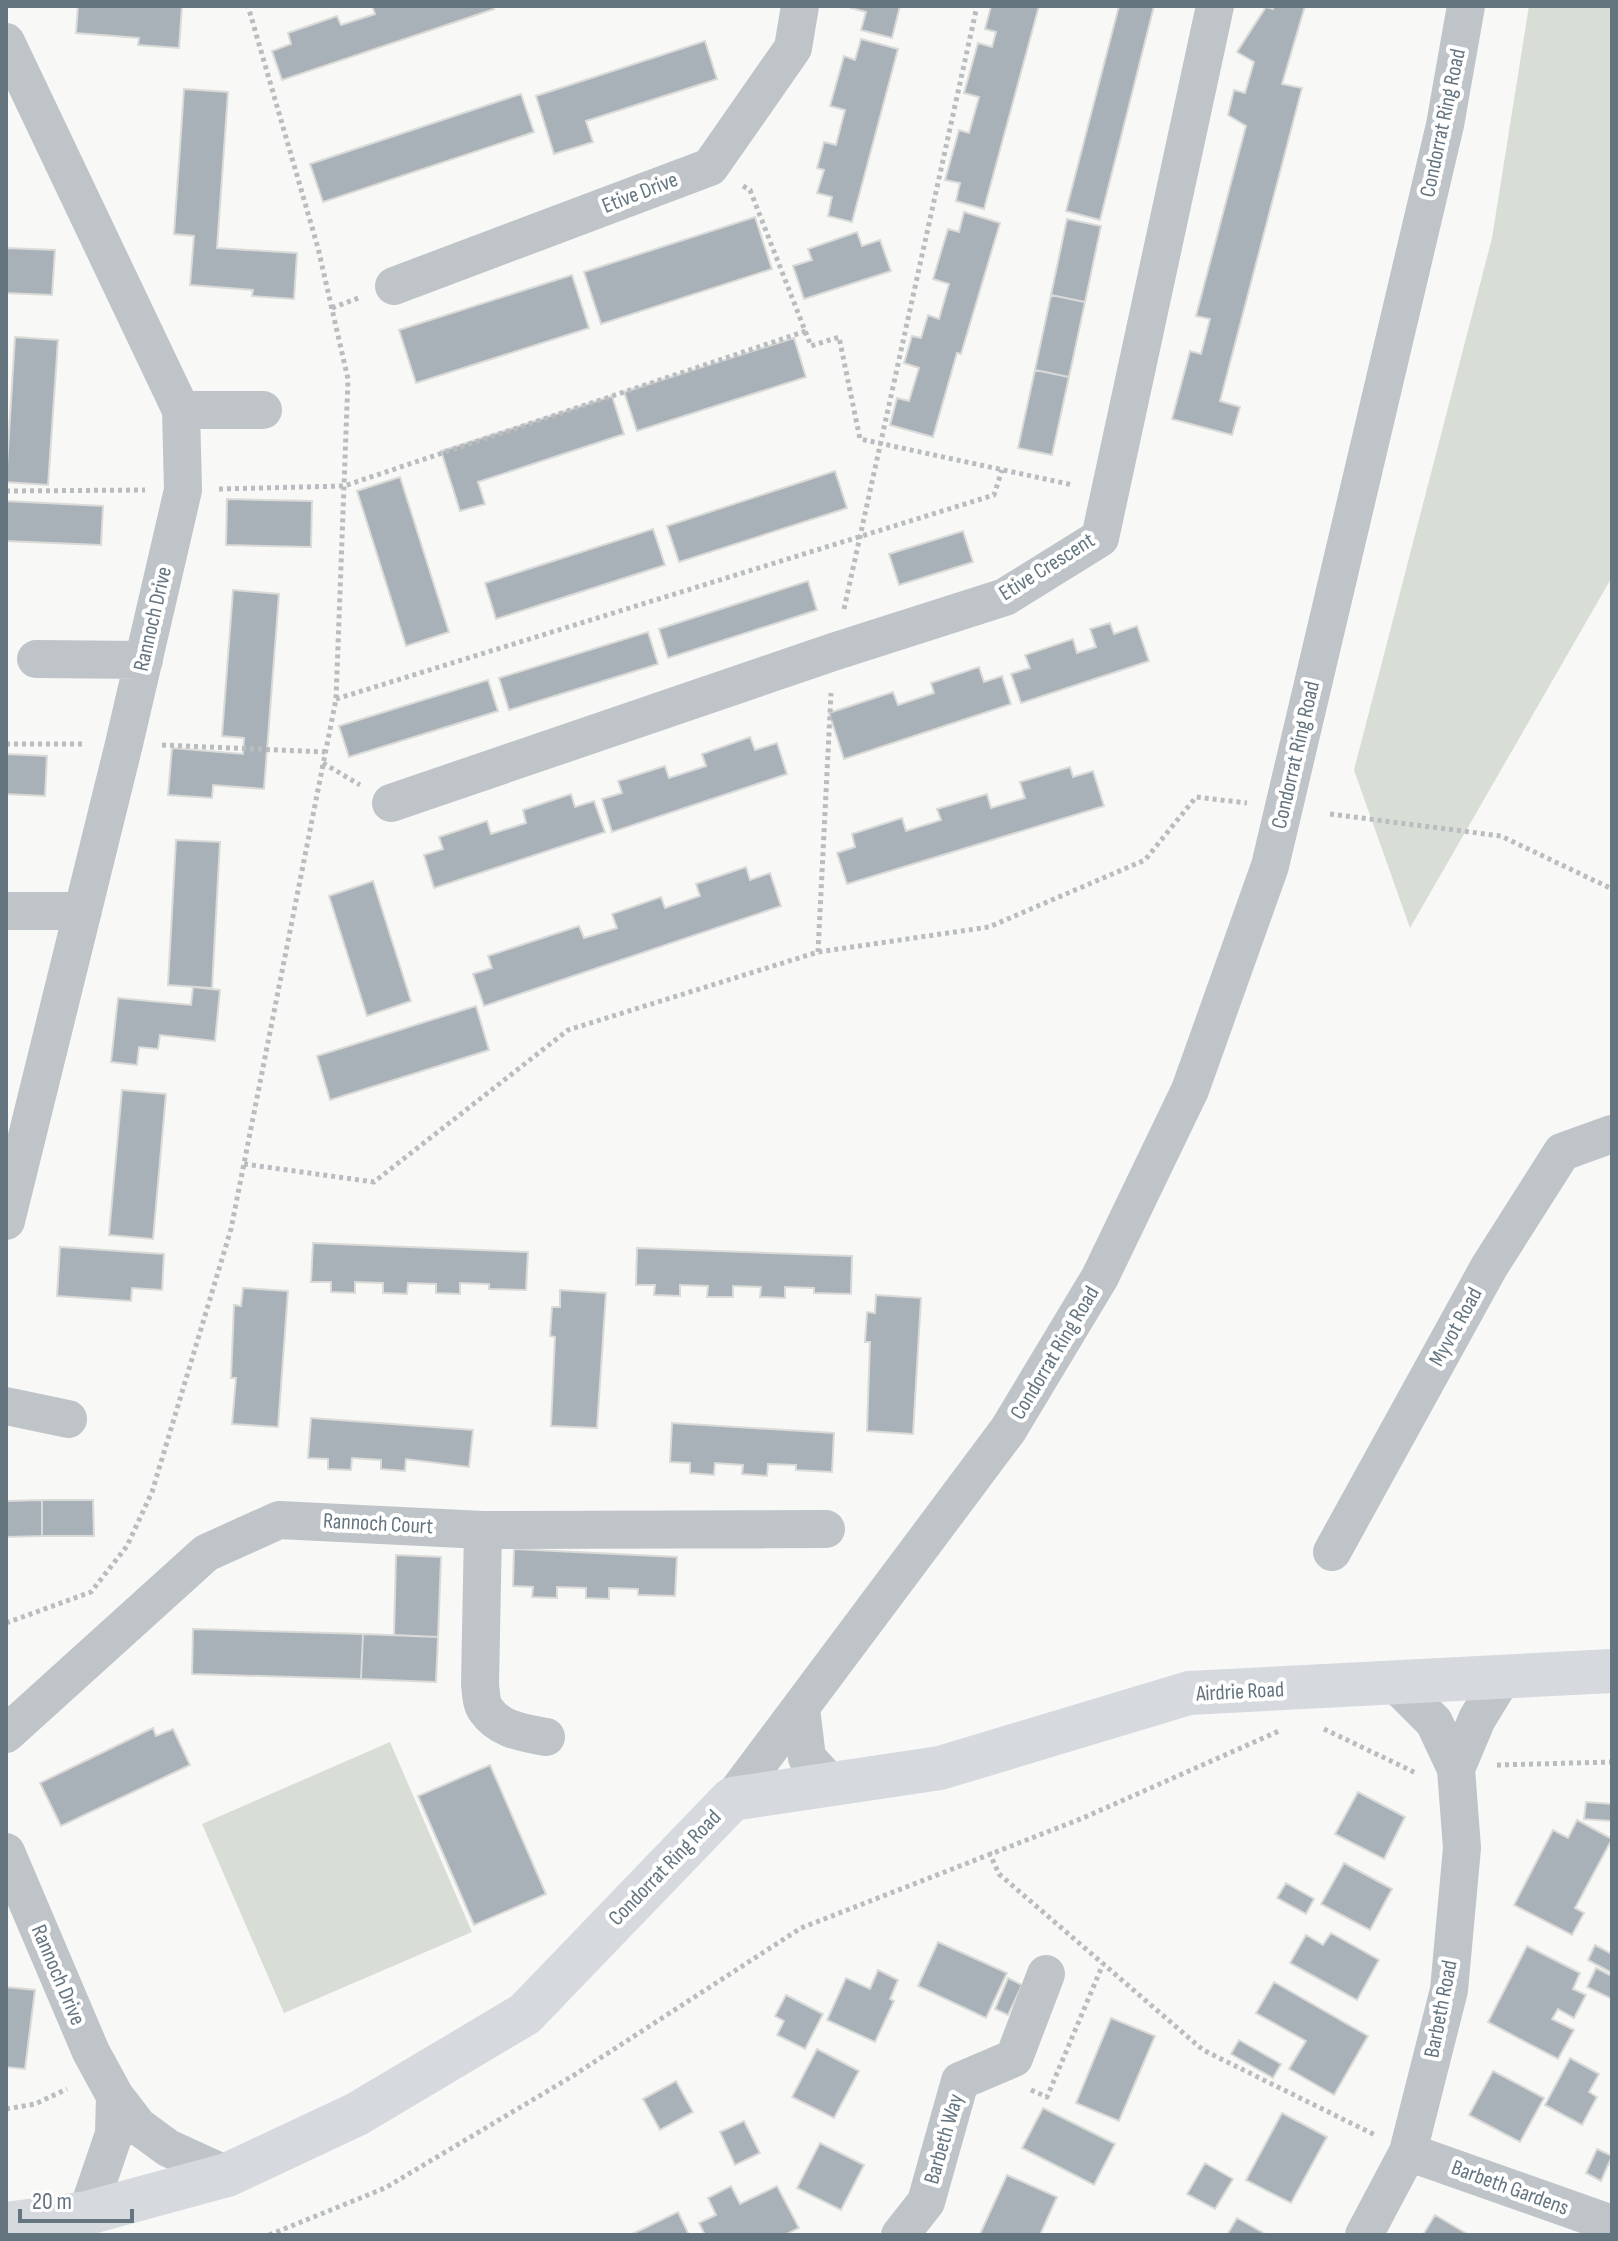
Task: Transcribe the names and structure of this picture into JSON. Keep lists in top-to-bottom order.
{
  "streets": {
    "main road": ["Condorrat Ring Road", "Airdrie Road"],
    "street": [
      "Etive Drive",
      "Etive Crescent",
      "Rannoch Drive",
      "Myvot Road",
      "Rannoch Court",
      "Barbeth Road",
      "Barbeth Way",
      "Barbeth Gardens"
    ]
  },
  "crossings": [
    ["Condorrat Ring Road", "Rannoch Drive"],
    ["Condorrat Ring Road", "Airdrie Road"],
    ["Airdrie Road", "Barbeth Road"],
    ["Barbeth Road", "Barbeth Gardens"]
  ],
  "scale_bar": "20 m"
}
